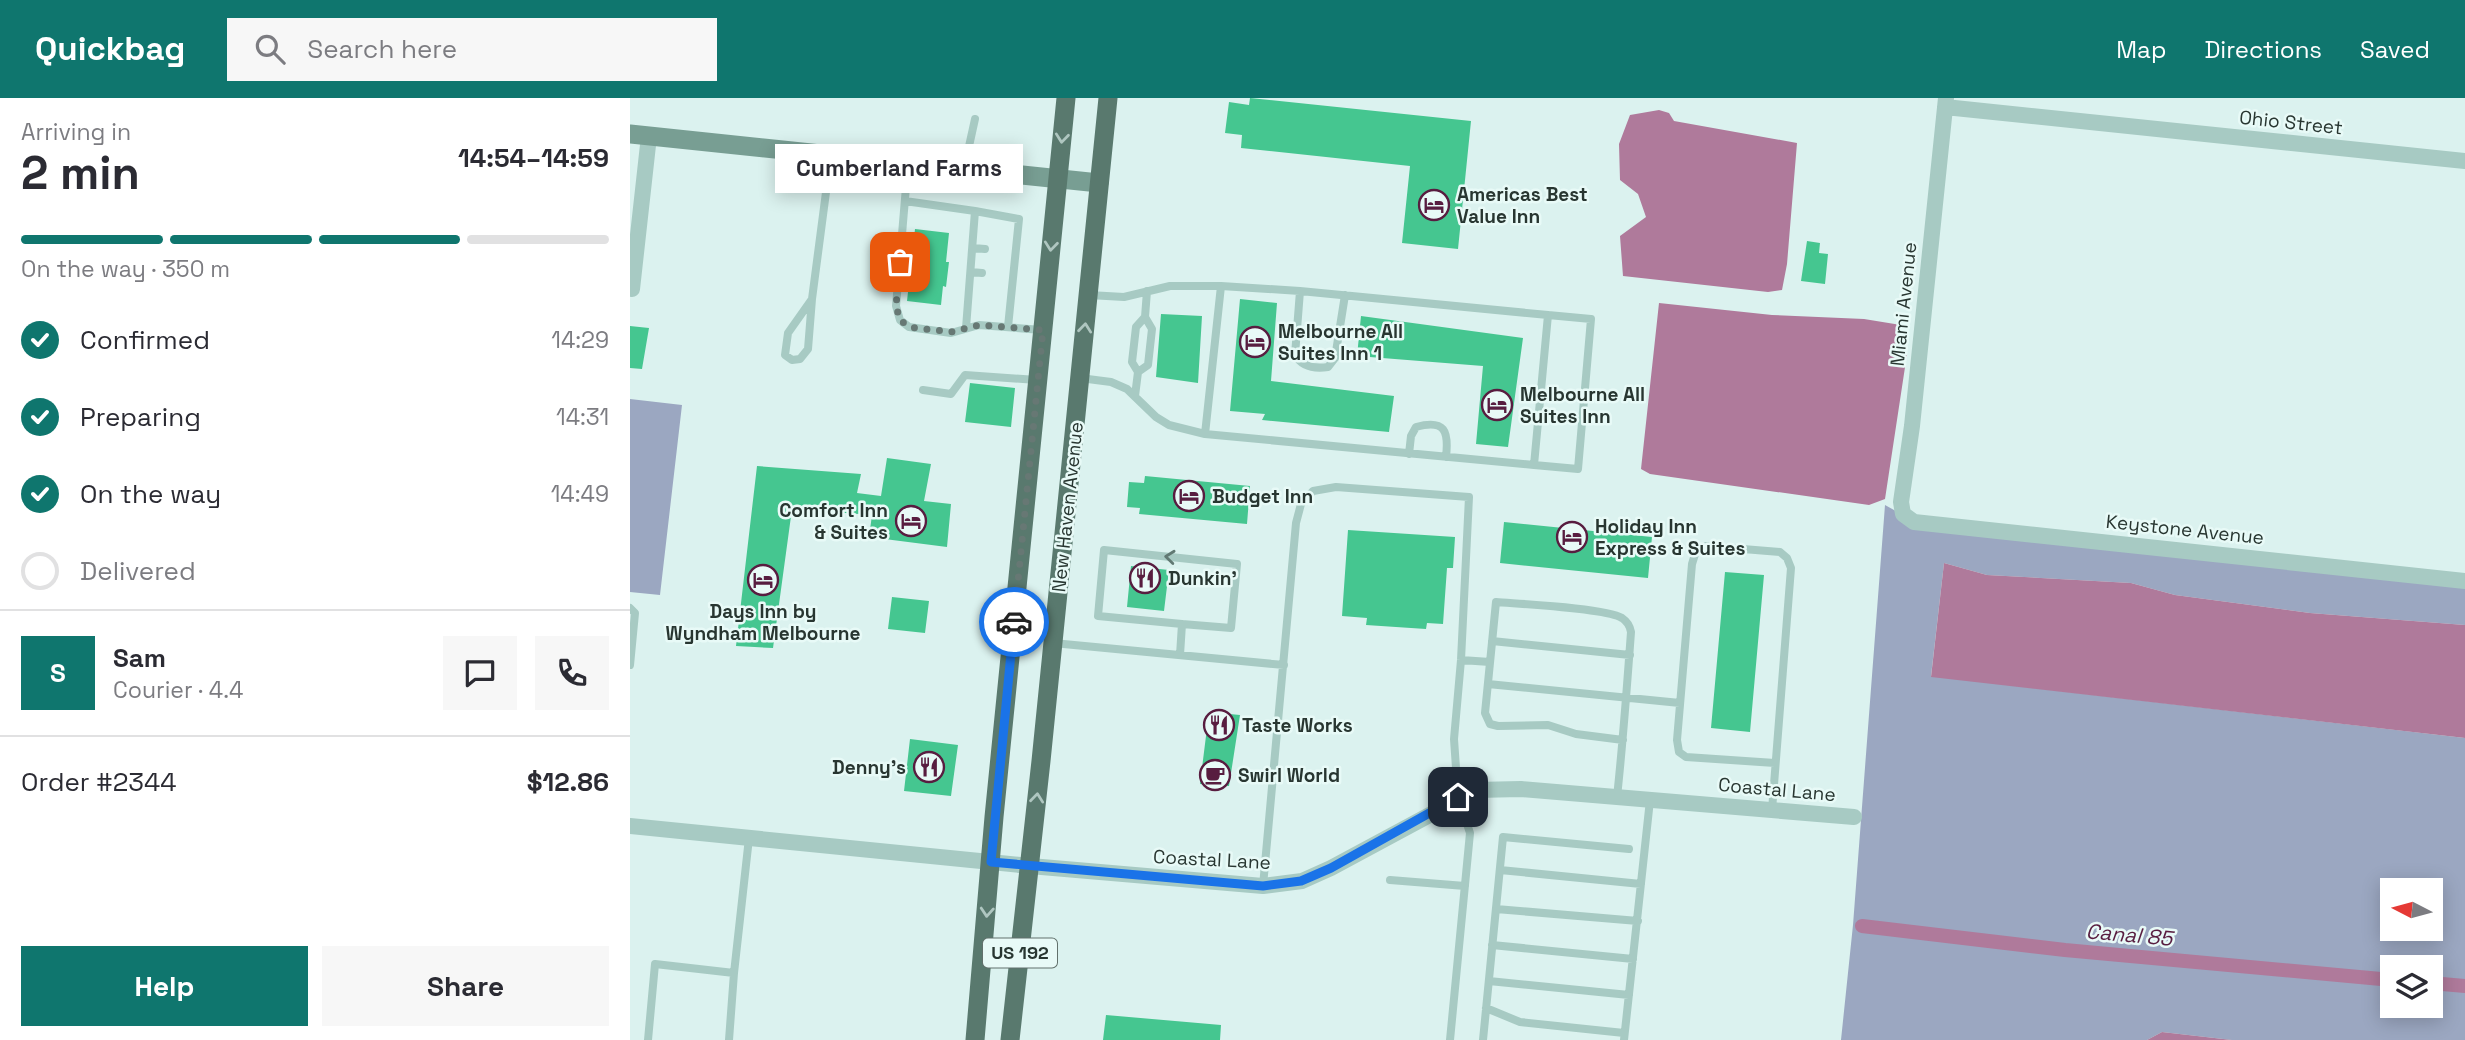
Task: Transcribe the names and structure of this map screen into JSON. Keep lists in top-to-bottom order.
{
  "streets": {
    "main road": ["New Haven Avenue", "US 192"],
    "street": [
      "Ohio Street",
      "Miami Avenue",
      "Keystone Avenue",
      "Coastal Lane"
    ]
  },
  "crossings": [
    ["Ohio Street", "Miami Avenue"],
    ["Miami Avenue", "Keystone Avenue"],
    ["New Haven Avenue", "Coastal Lane"],
    ["Coastal Lane", "US 192"]
  ],
  "water": ["Canal 85"],
  "places": {
    "hotel": [
      "Americas Best Value Inn",
      "Melbourne All Suites Inn 1",
      "Melbourne All Suites Inn",
      "Budget Inn",
      "Comfort Inn & Suites",
      "Holiday Inn Express & Suites",
      "Days Inn by Wyndham Melbourne"
    ],
    "other": ["Cumberland Farms"],
    "restaurant": ["Dunkin'", "Taste Works", "Denny's"],
    "cafe": ["Swirl World"]
  },
  "north": "left",
  "page": {
    "header": "Quickbag",
    "search": "Search here",
    "nav": ["Map", "Directions", "Saved"],
    "heading": ["2 min", "Arriving in", "14:54–14:59"],
    "panel": [
      "Sam",
      "Courier · 4.4",
      "Order #2344",
      "$12.86"
    ],
    "bubble": "Cumberland Farms",
    "bar": "On the way · 350 m",
    "list": [
      ["Confirmed", "14:29"],
      ["Preparing", "14:31"],
      ["On the way", "14:49"],
      "Delivered"
    ],
    "round": "S",
    "buttons": ["Help", "Share"]
  }
}
